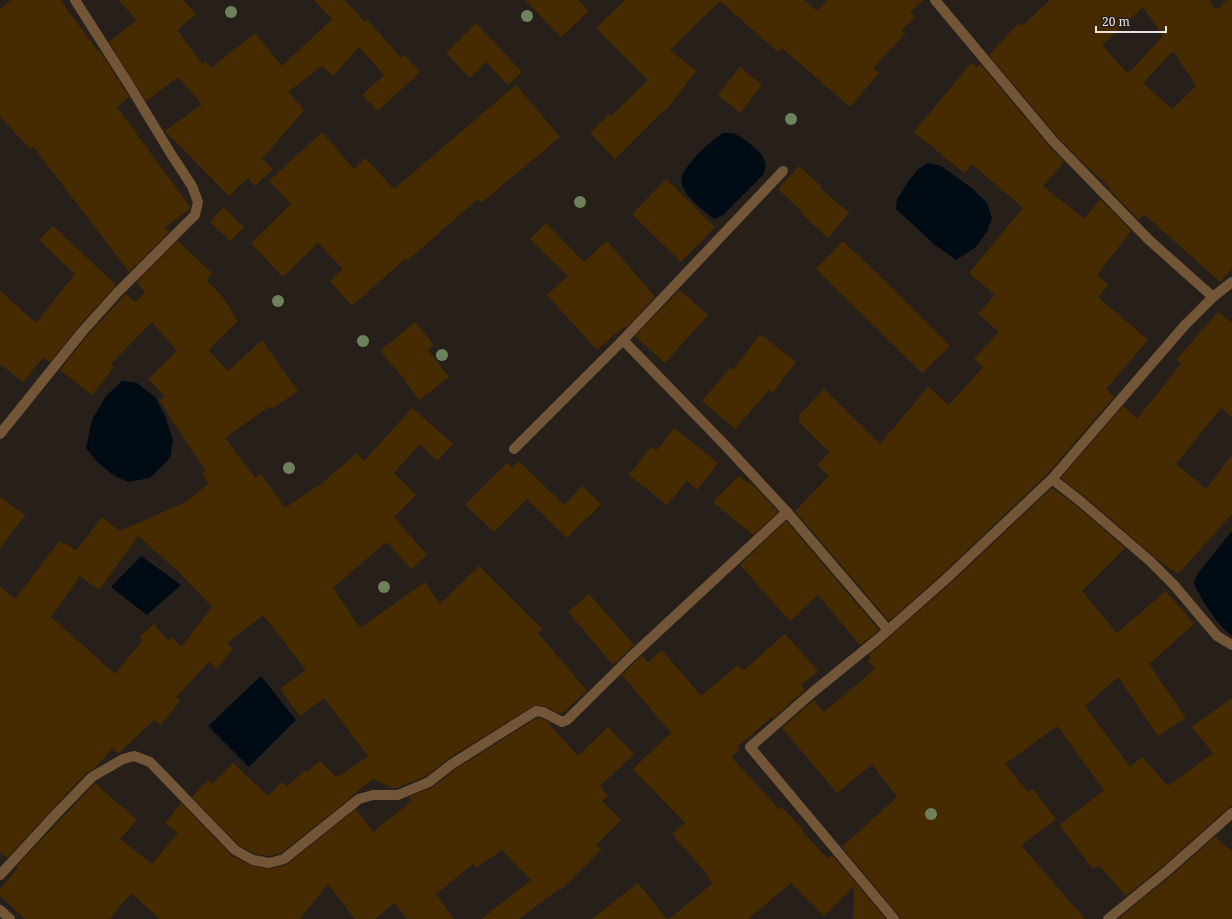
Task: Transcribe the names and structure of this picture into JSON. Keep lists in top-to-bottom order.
{
  "scale_bar": "20 m"
}
